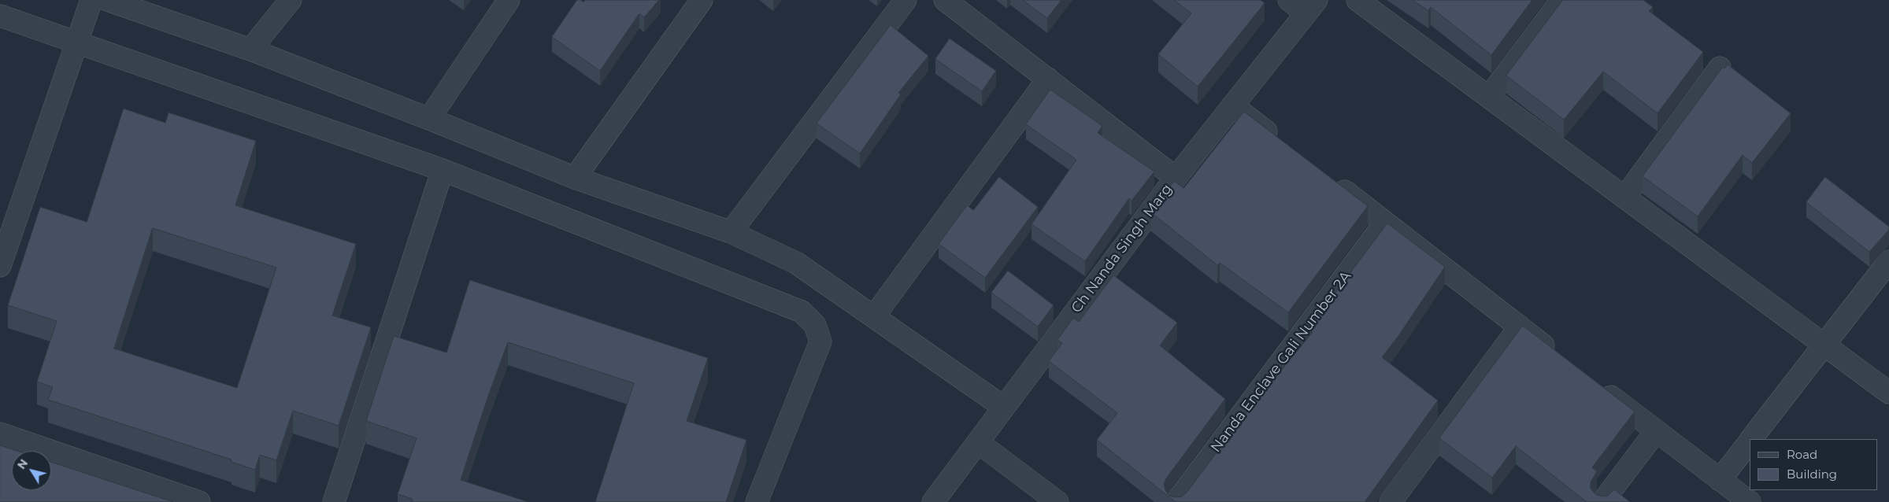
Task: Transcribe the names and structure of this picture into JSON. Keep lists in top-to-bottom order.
{
  "streets": {
    "street": ["Ch Nanda Singh Marg", "Nanda Enclave Gali Number 2A"]
  },
  "legend": ["Road", "Building"],
  "north": "top left"
}
